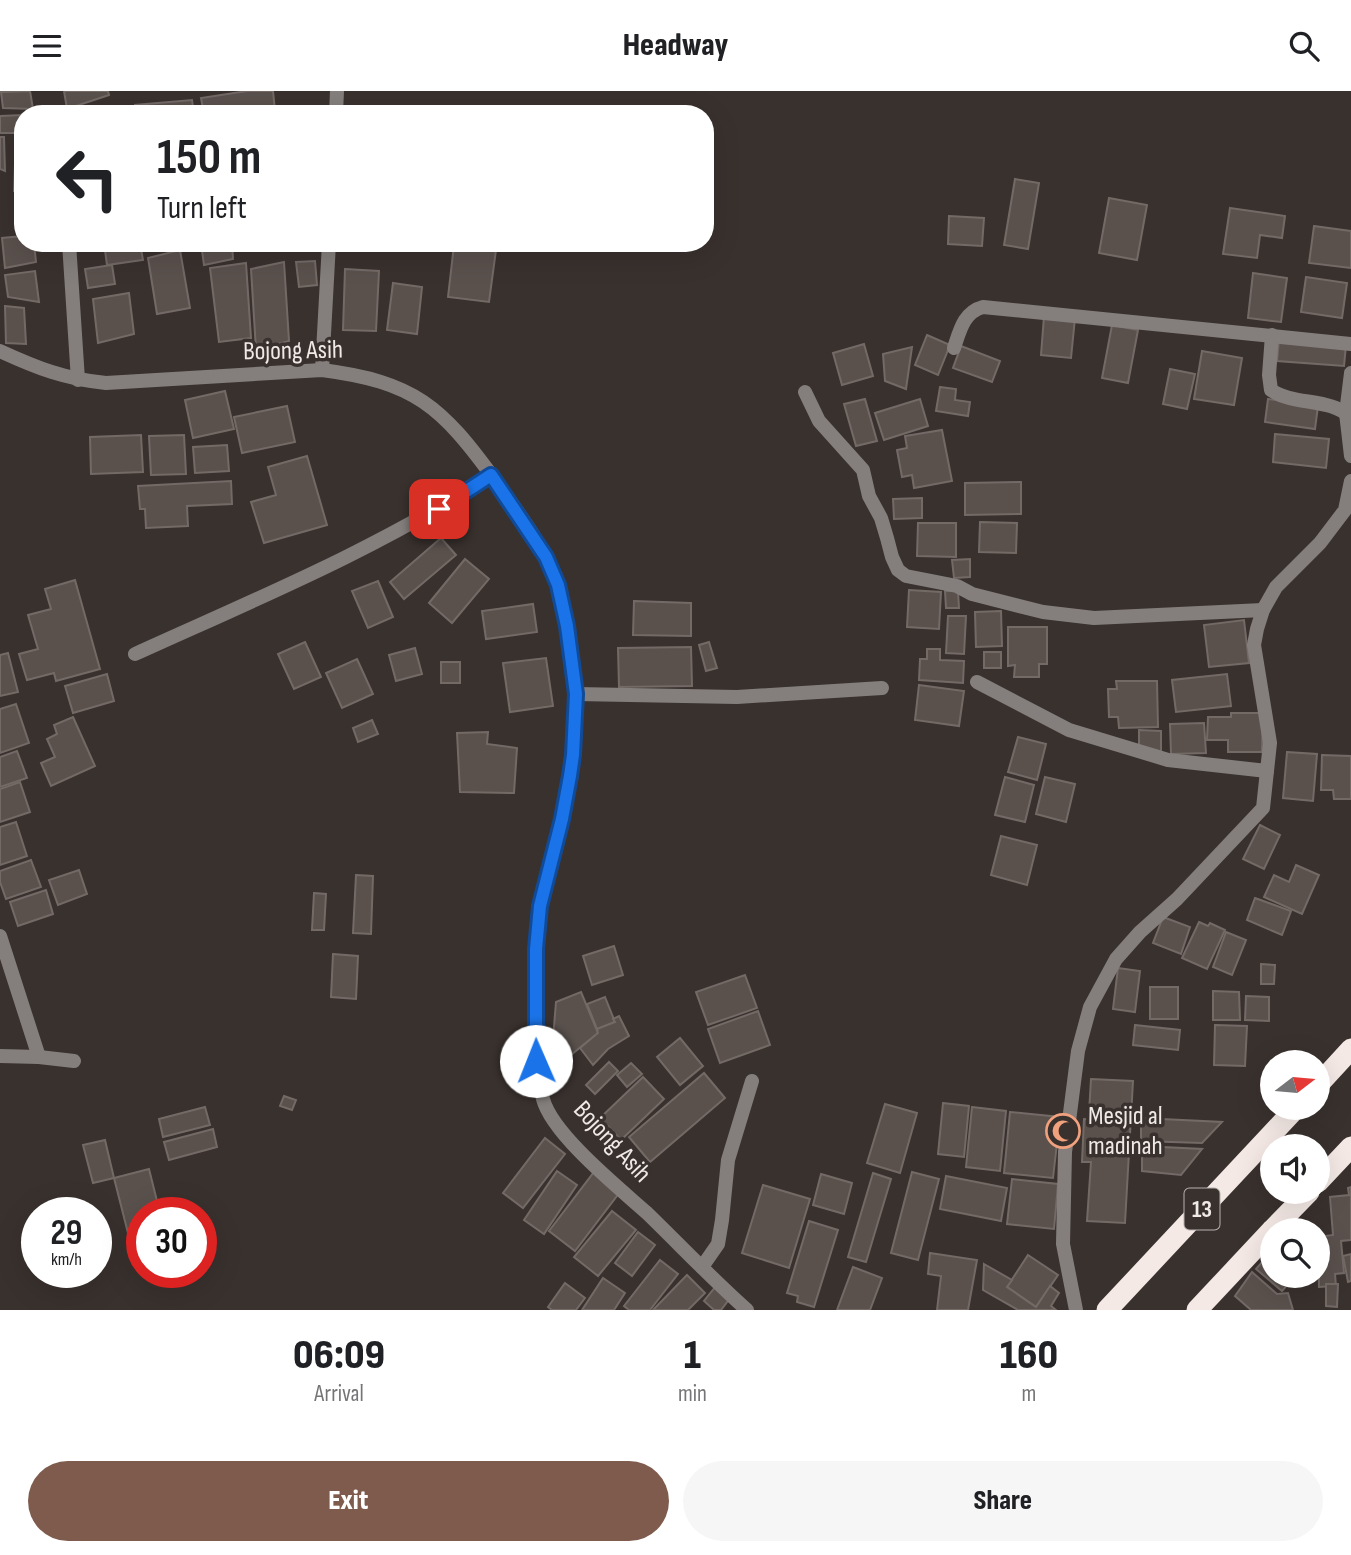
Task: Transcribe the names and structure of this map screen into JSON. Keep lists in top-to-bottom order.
{
  "streets": {
    "highway": ["13"],
    "street": ["Bojong Asih"]
  },
  "places": {
    "mosque": ["Mesjid al madinah"]
  },
  "north": "right",
  "page": {
    "header": "Headway",
    "turn": ["150 m", "Turn left"],
    "speed": "29 km/h",
    "limit": "30",
    "eta": [
      "06:09",
      "Arrival",
      "1",
      "min",
      "160",
      "m"
    ],
    "buttons": ["Exit", "Share"]
  }
}
